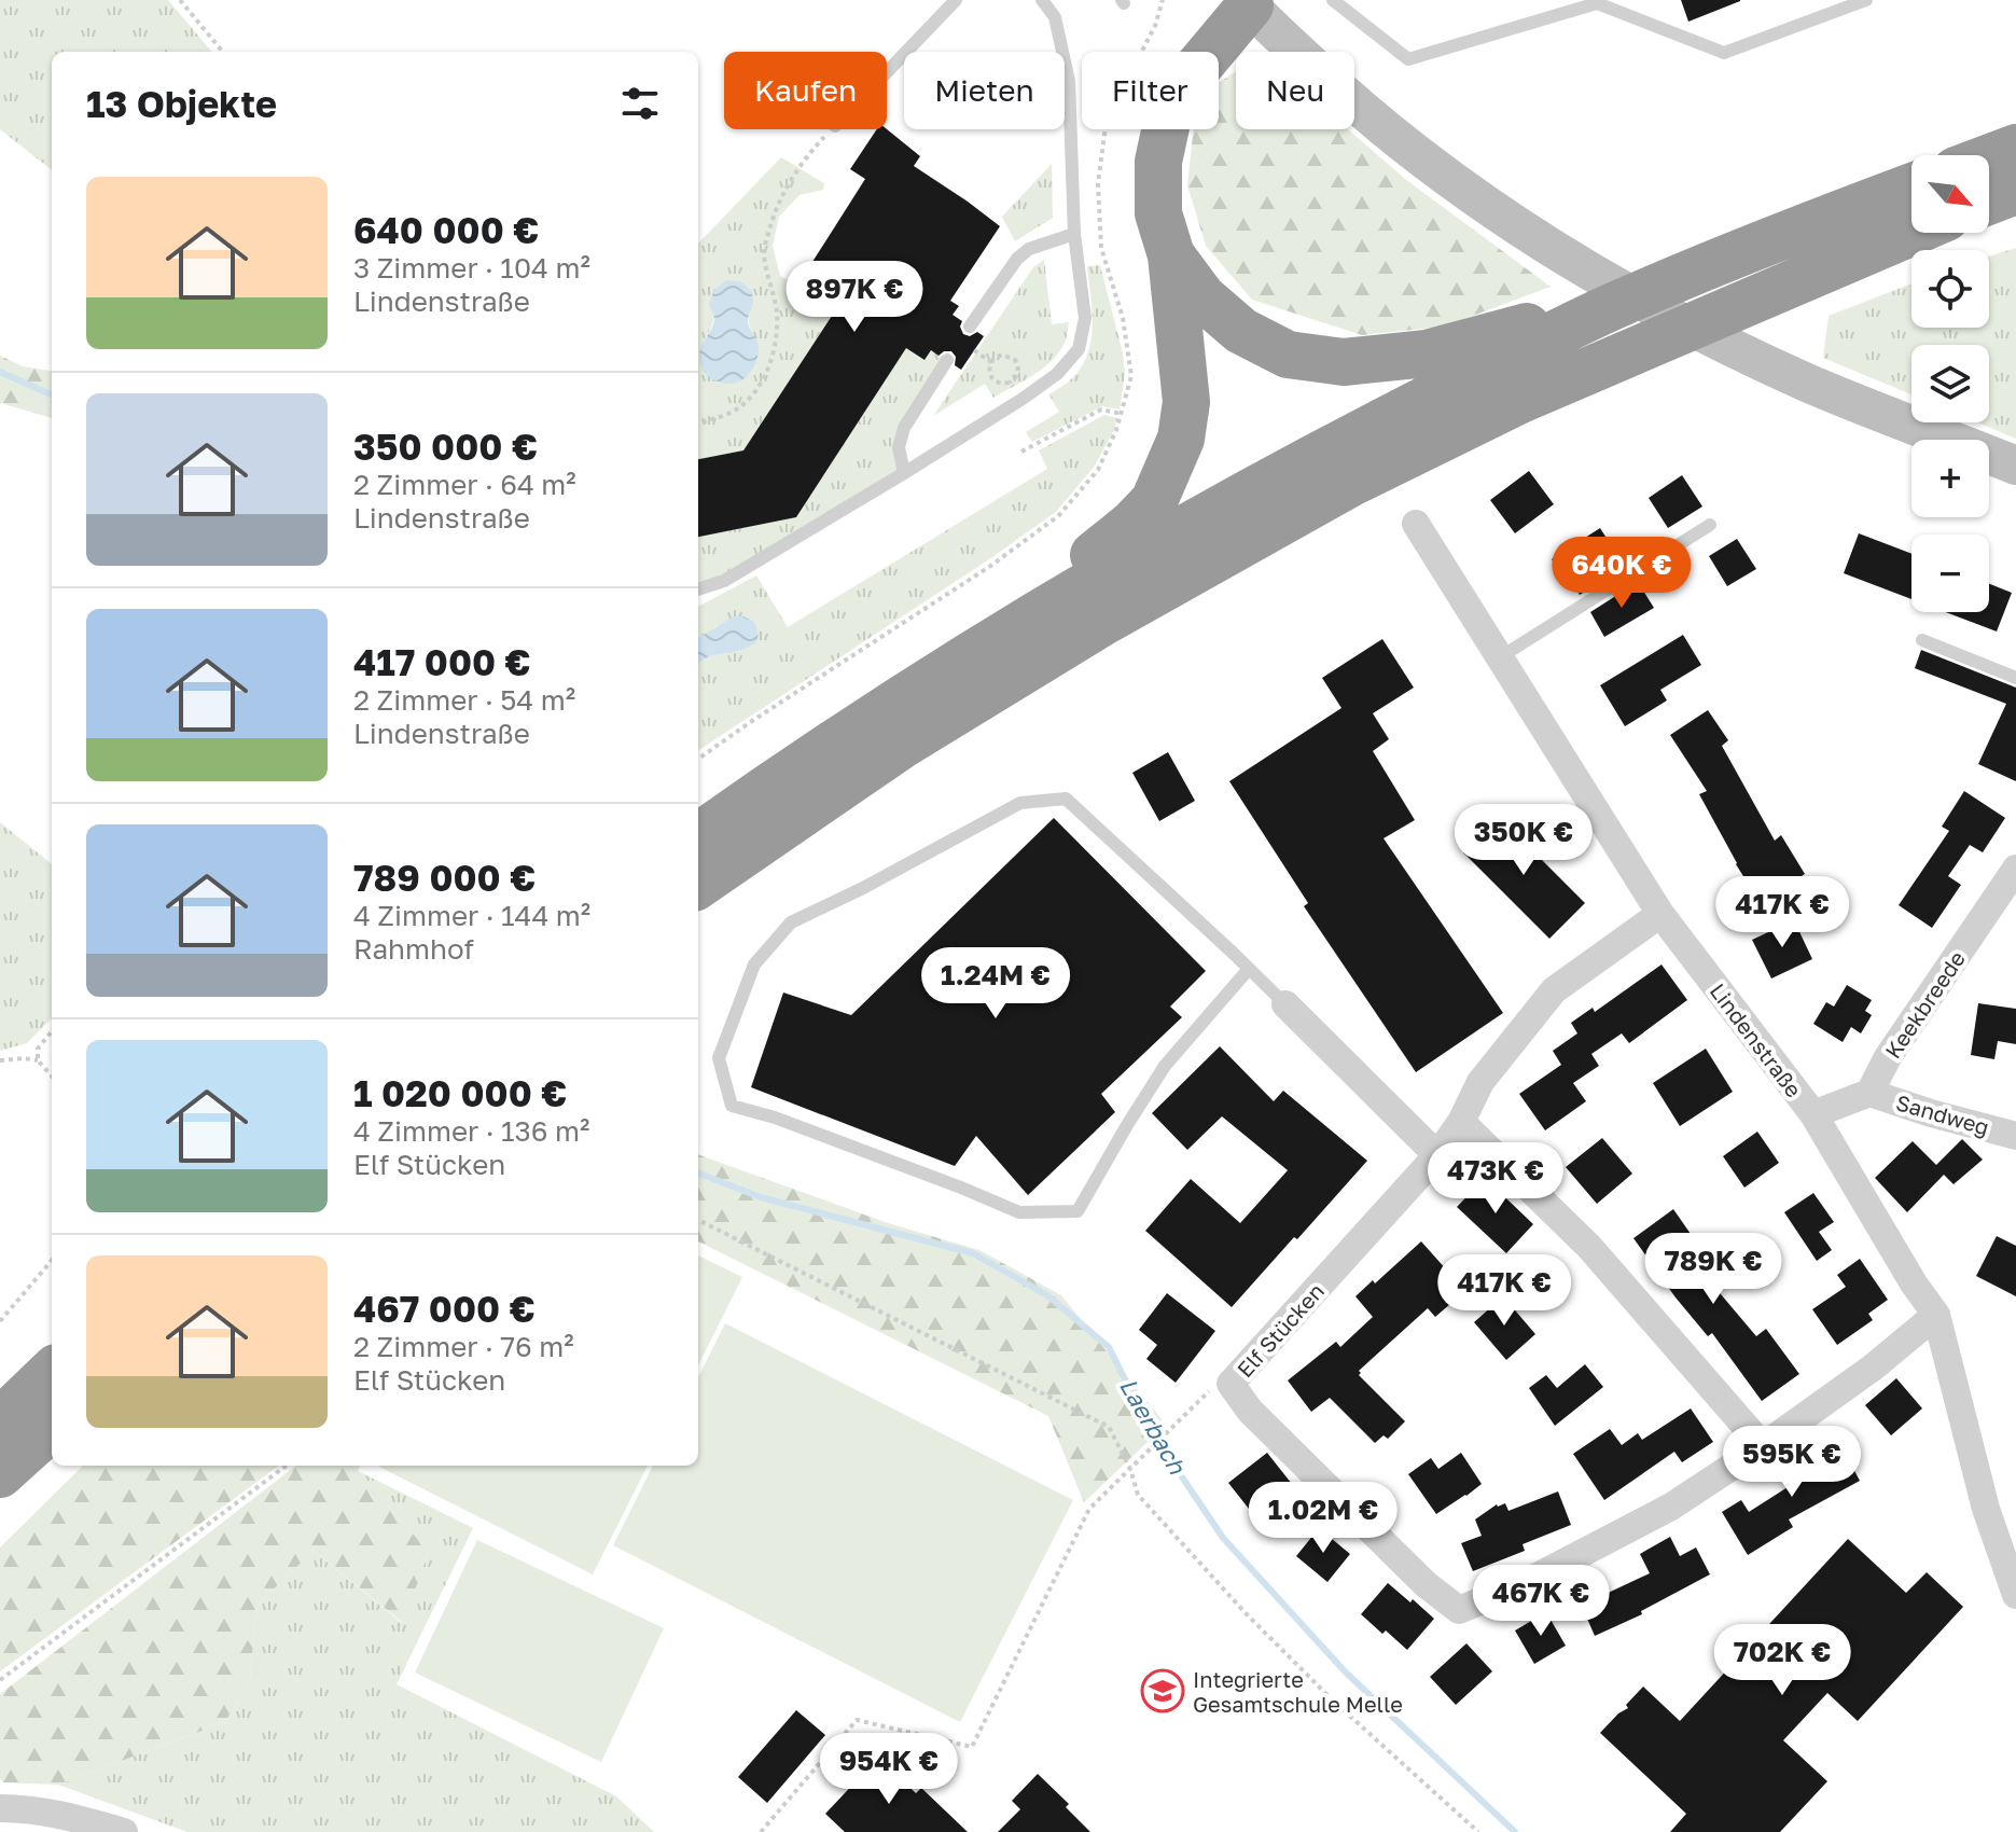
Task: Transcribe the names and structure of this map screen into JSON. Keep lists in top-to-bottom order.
{
  "streets": {
    "street": [
      "Keekbreede",
      "Lindenstraße",
      "Sandweg",
      "Elf Stücken"
    ]
  },
  "crossings": [
    ["Keekbreede", "Sandweg"],
    ["Lindenstraße", "Elf Stücken"]
  ],
  "water": ["Laerbach"],
  "places": {
    "school or university": ["Integrierte Gesamtschule Melle"]
  },
  "north": "bottom right",
  "page": {
    "chip": [
      "Kaufen",
      "Mieten",
      "Filter",
      "Neu"
    ],
    "heading": "13 Objekte",
    "map_buttons": ["+", "−"],
    "list": [
      {
        "name": "640 000 €",
        "note": "3 Zimmer · 104 m² · Lindenstraße"
      },
      {
        "name": "350 000 €",
        "note": "2 Zimmer · 64 m² · Lindenstraße"
      },
      {
        "name": "417 000 €",
        "note": "2 Zimmer · 54 m² · Lindenstraße"
      },
      {
        "name": "789 000 €",
        "note": "4 Zimmer · 144 m² · Rahmhof"
      },
      {
        "name": "1 020 000 €",
        "note": "4 Zimmer · 136 m² · Elf Stücken"
      },
      {
        "name": "467 000 €",
        "note": "2 Zimmer · 76 m² · Elf Stücken"
      }
    ],
    "price": [
      "897K €",
      "640K €",
      "350K €",
      "417K €",
      "1.24M €",
      "473K €",
      "789K €",
      "417K €",
      "595K €",
      "1.02M €",
      "467K €",
      "702K €",
      "954K €"
    ]
  }
}
